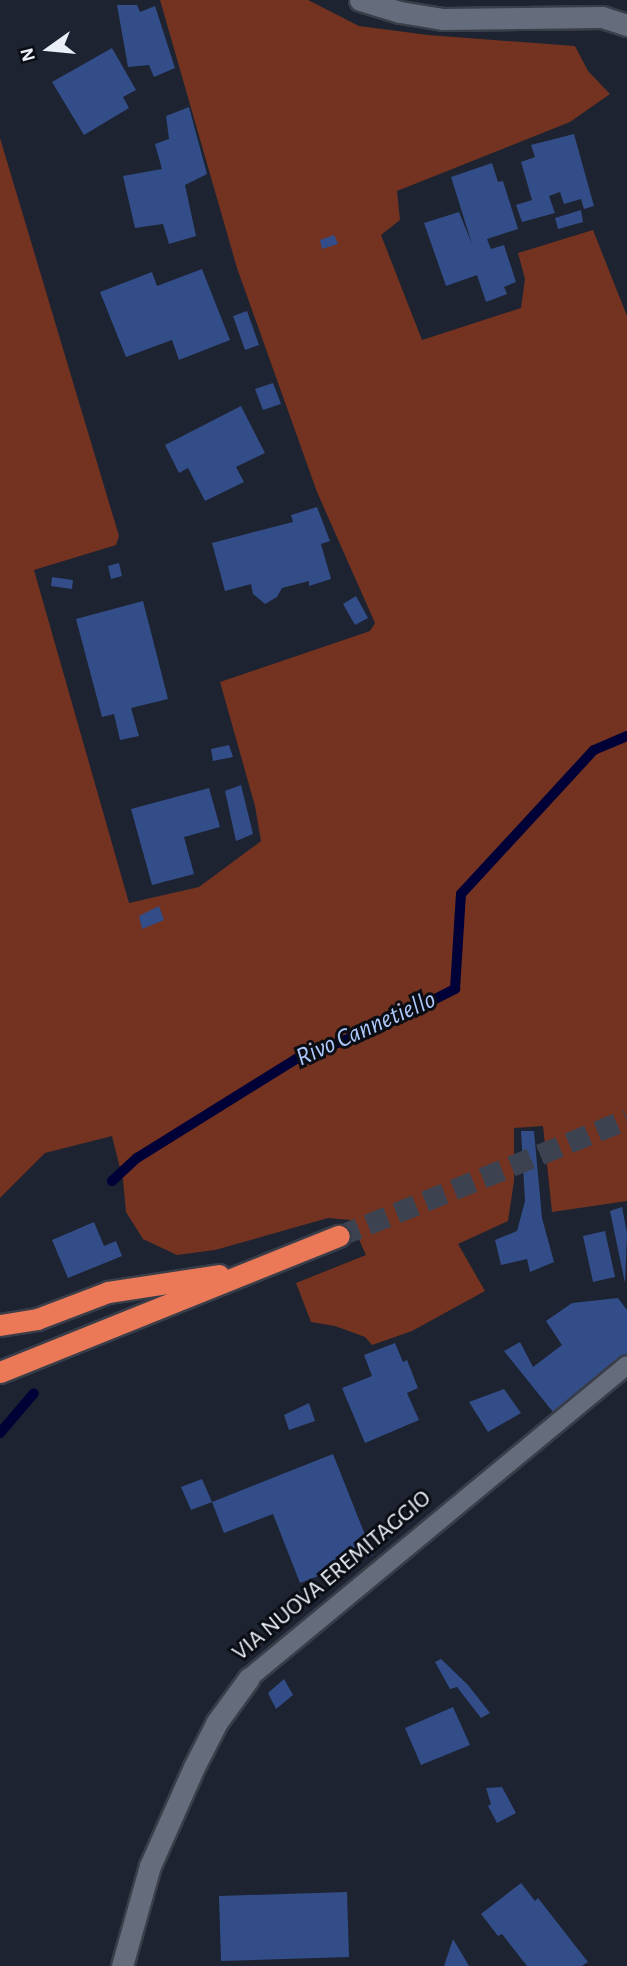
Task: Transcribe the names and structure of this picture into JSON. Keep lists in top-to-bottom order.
{
  "streets": {
    "street": ["VIA NUOVA EREMITAGGIO"]
  },
  "water": ["Rivo Cannetiello"],
  "north": "left"
}
